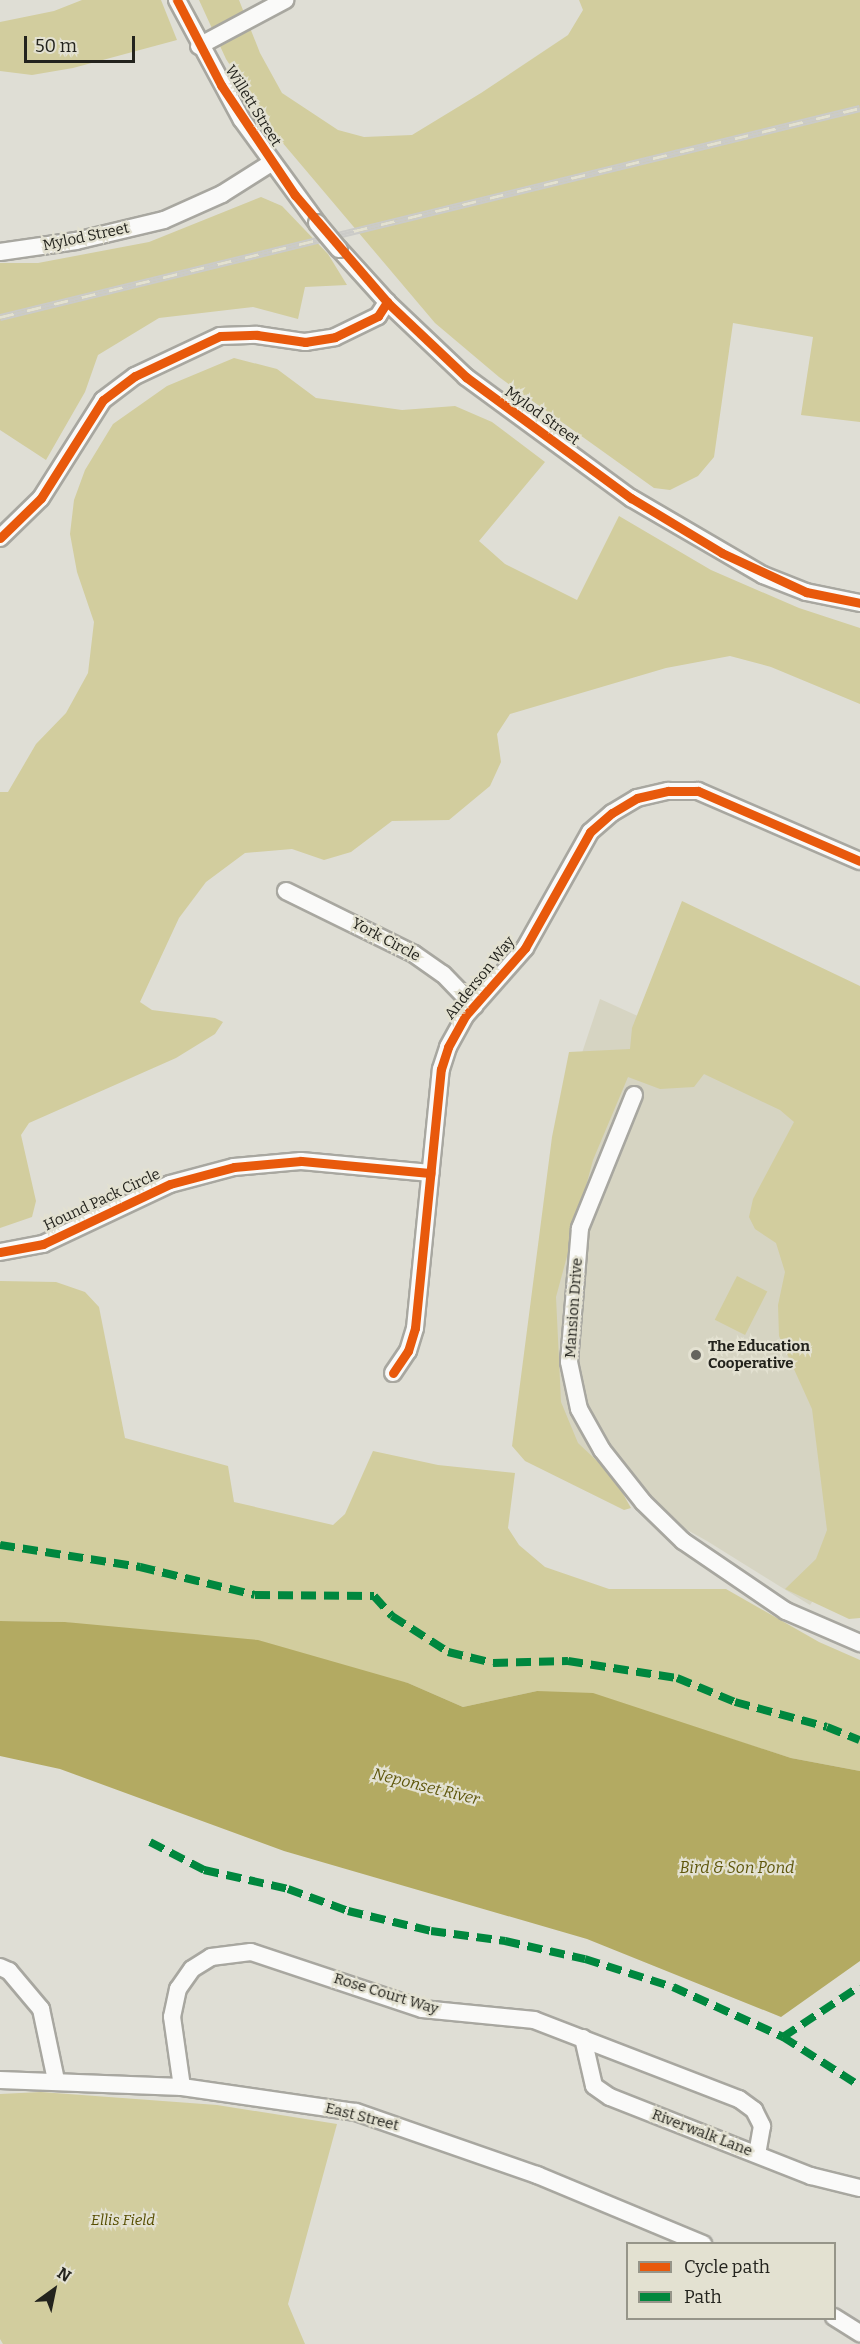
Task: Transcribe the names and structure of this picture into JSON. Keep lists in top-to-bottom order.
{
  "streets": {
    "street": [
      "Willett Street",
      "Mylod Street",
      "York Circle",
      "Anderson Way",
      "Hound Pack Circle",
      "Mansion Drive",
      "Rose Court Way",
      "East Street",
      "Riverwalk Lane"
    ]
  },
  "crossings": [
    ["Willett Street", "Mylod Street"],
    ["York Circle", "Anderson Way"],
    ["Anderson Way", "Hound Pack Circle"],
    ["Rose Court Way", "East Street"],
    ["Rose Court Way", "Riverwalk Lane"]
  ],
  "water": ["Neponset River", "Bird & Son Pond"],
  "parks": ["Ellis Field"],
  "places": ["The Education Cooperative"],
  "legend": ["Cycle path", "Path"],
  "scale_bar": "50 m",
  "north": "top right"
}
